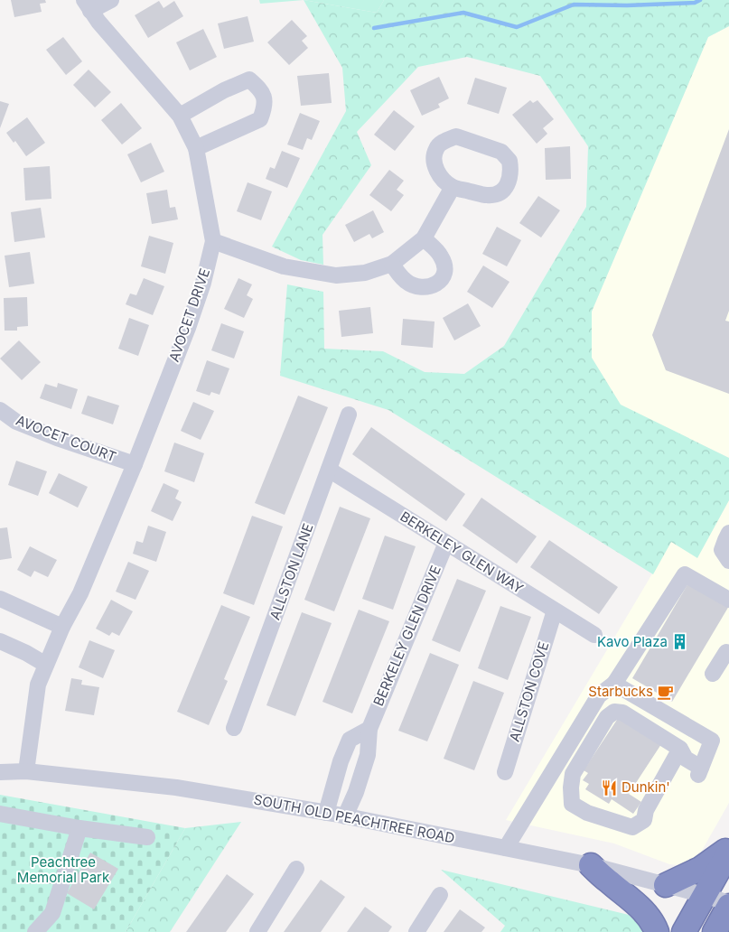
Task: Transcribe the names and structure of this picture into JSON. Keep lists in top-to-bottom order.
{
  "streets": {
    "street": [
      "AVOCET DRIVE",
      "AVOCET COURT",
      "BERKELEY GLEN WAY",
      "ALLSTON LANE",
      "BERKELEY GLEN DRIVE",
      "ALLSTON COVE",
      "SOUTH OLD PEACHTREE ROAD"
    ]
  },
  "crossings": [
    ["AVOCET DRIVE", "AVOCET COURT"],
    ["AVOCET DRIVE", "SOUTH OLD PEACHTREE ROAD"],
    ["BERKELEY GLEN WAY", "ALLSTON LANE"],
    ["BERKELEY GLEN WAY", "BERKELEY GLEN DRIVE"],
    ["BERKELEY GLEN WAY", "ALLSTON COVE"],
    ["BERKELEY GLEN DRIVE", "SOUTH OLD PEACHTREE ROAD"]
  ],
  "parks": ["Peachtree Memorial Park"],
  "places": {
    "building": ["Kavo Plaza"],
    "cafe": ["Starbucks"],
    "restaurant": ["Dunkin'"]
  }
}
